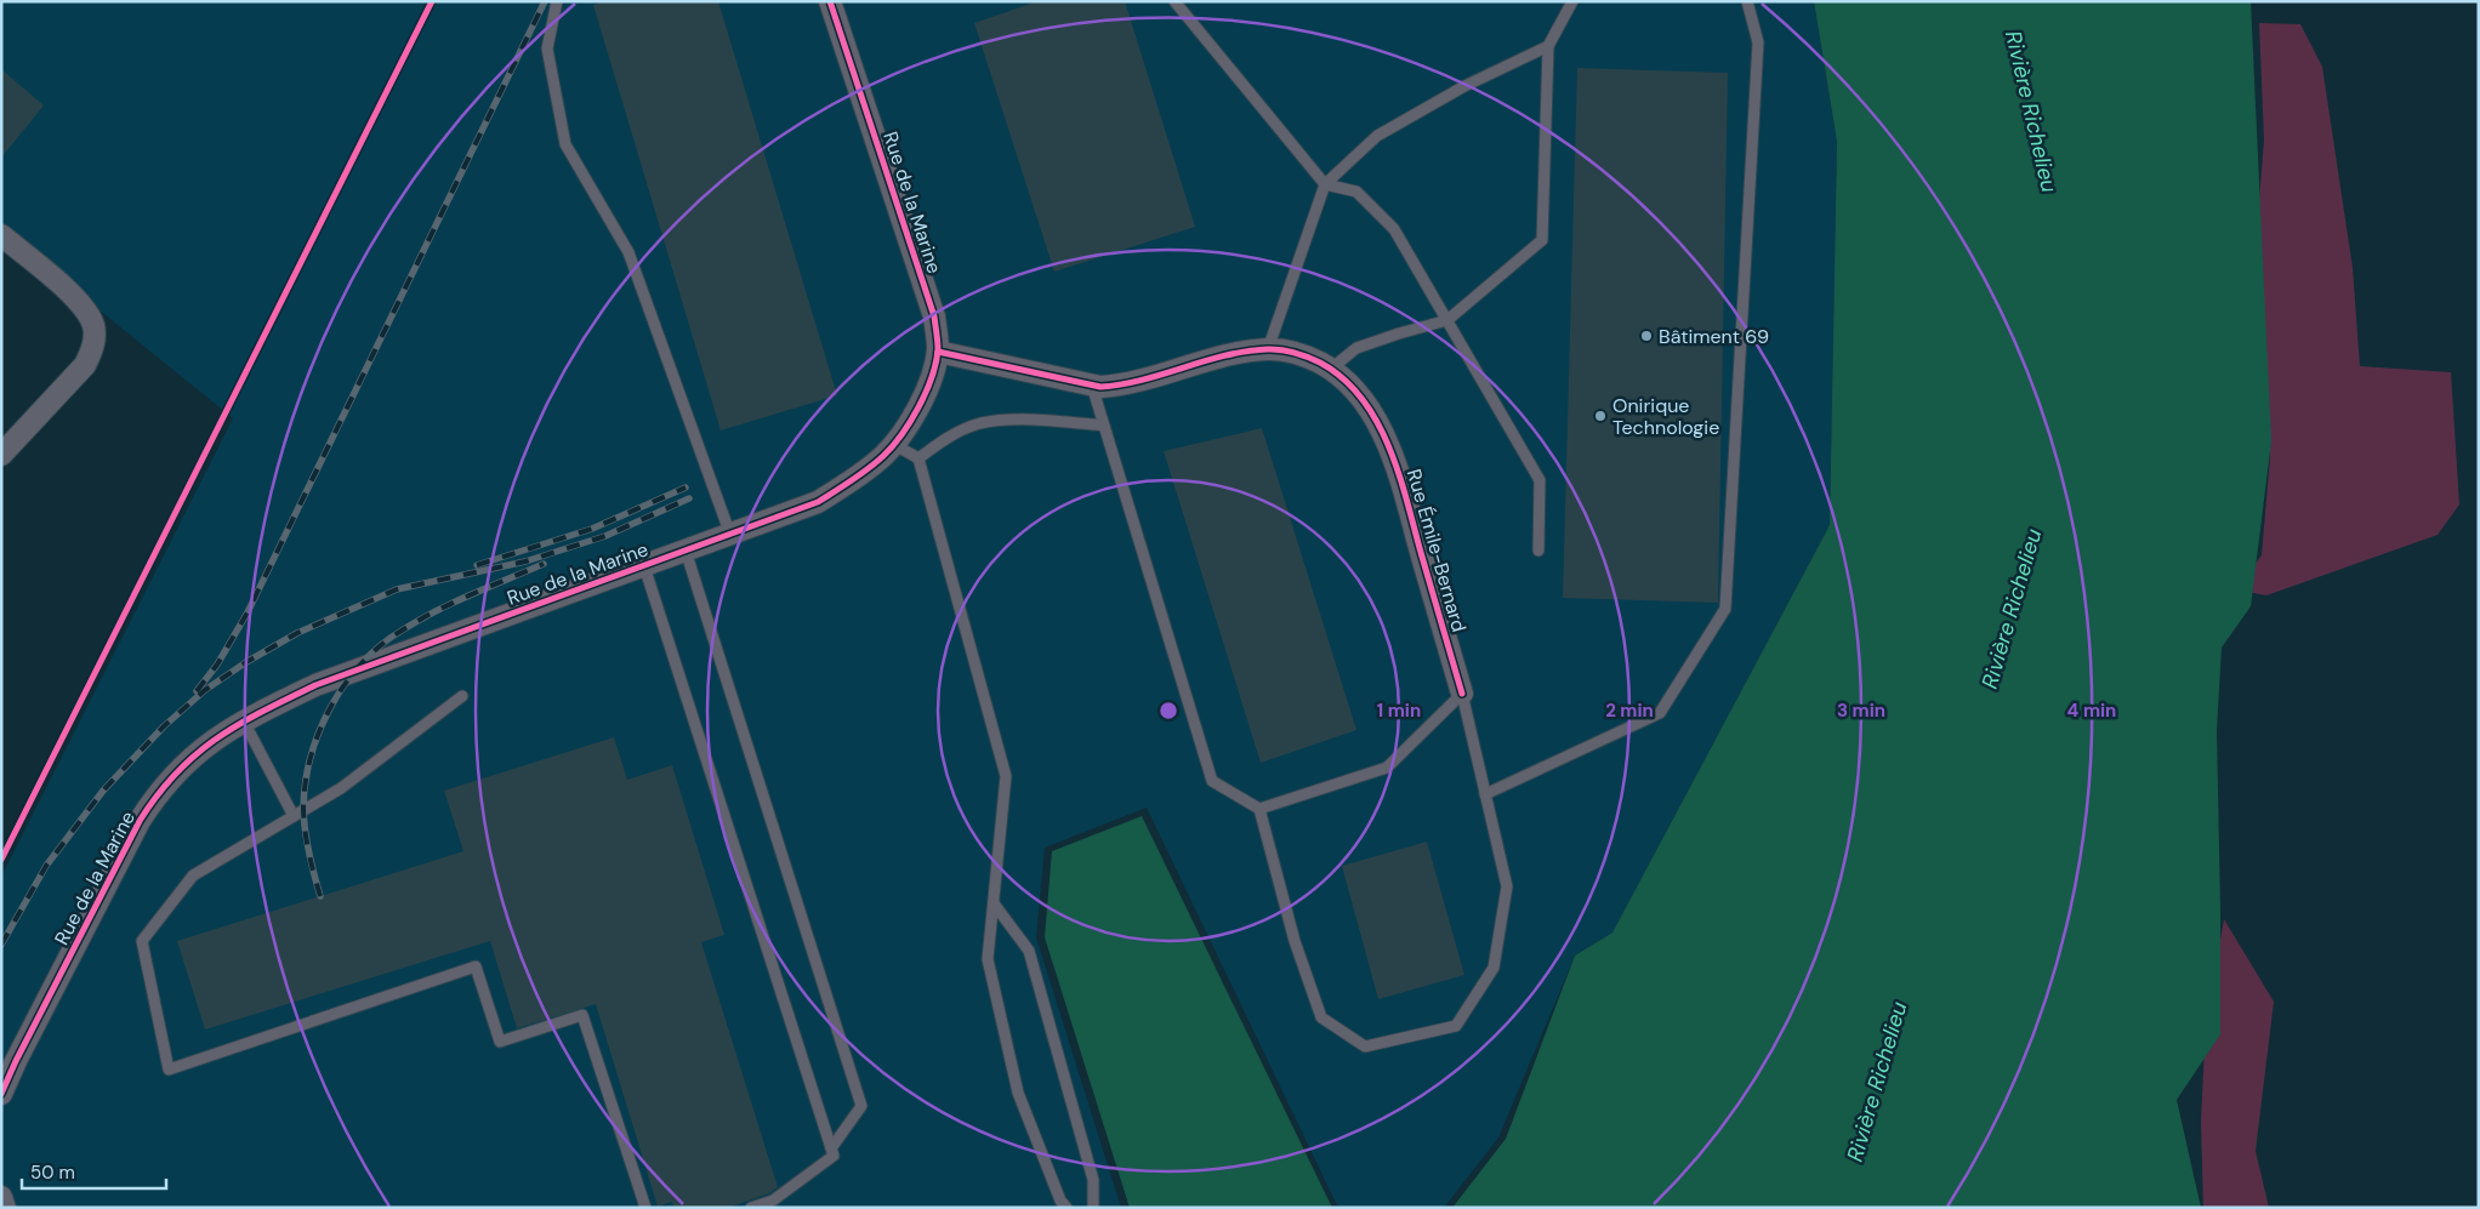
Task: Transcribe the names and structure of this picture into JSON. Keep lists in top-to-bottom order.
{
  "streets": {
    "street": ["Rue de la Marine", "Rue Émile-Bernard"]
  },
  "crossings": [
    ["Rue de la Marine", "Rue Émile-Bernard"]
  ],
  "water": ["Rivière Richelieu"],
  "places": ["Bâtiment 69", "Onirique Technologie"],
  "scale_bar": "50 m",
  "rings": [
    "1 min",
    "2 min",
    "3 min",
    "4 min"
  ]
}
